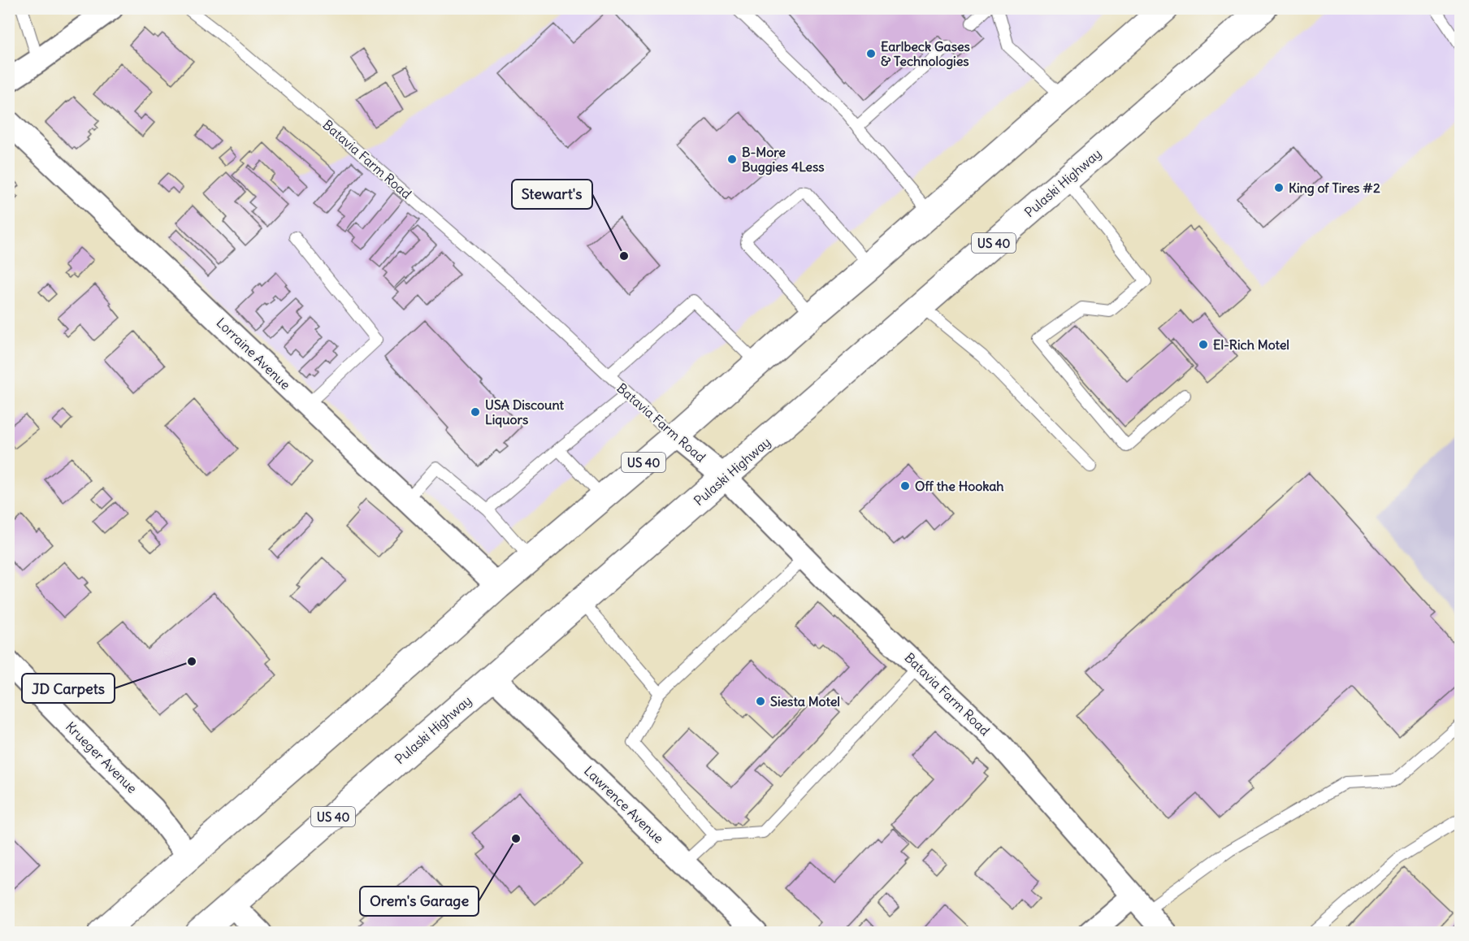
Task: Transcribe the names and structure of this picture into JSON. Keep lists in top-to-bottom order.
{
  "streets": {
    "highway": ["Pulaski Highway", "US 40"],
    "street": [
      "Batavia Farm Road",
      "Lorraine Avenue",
      "Krueger Avenue",
      "Lawrence Avenue"
    ]
  },
  "crossings": [
    ["Batavia Farm Road", "Pulaski Highway"],
    ["Batavia Farm Road", "US 40"],
    ["Pulaski Highway", "Lawrence Avenue"],
    ["US 40", "Lorraine Avenue"],
    ["US 40", "Krueger Avenue"]
  ],
  "places": [
    "Earlbeck Gases & Technologies",
    "B-More Buggies 4Less",
    "King of Tires #2",
    "Stewart's",
    "El-Rich Motel",
    "USA Discount Liquors",
    "Off the Hookah",
    "JD Carpets",
    "Siesta Motel",
    "Orem's Garage"
  ]
}
